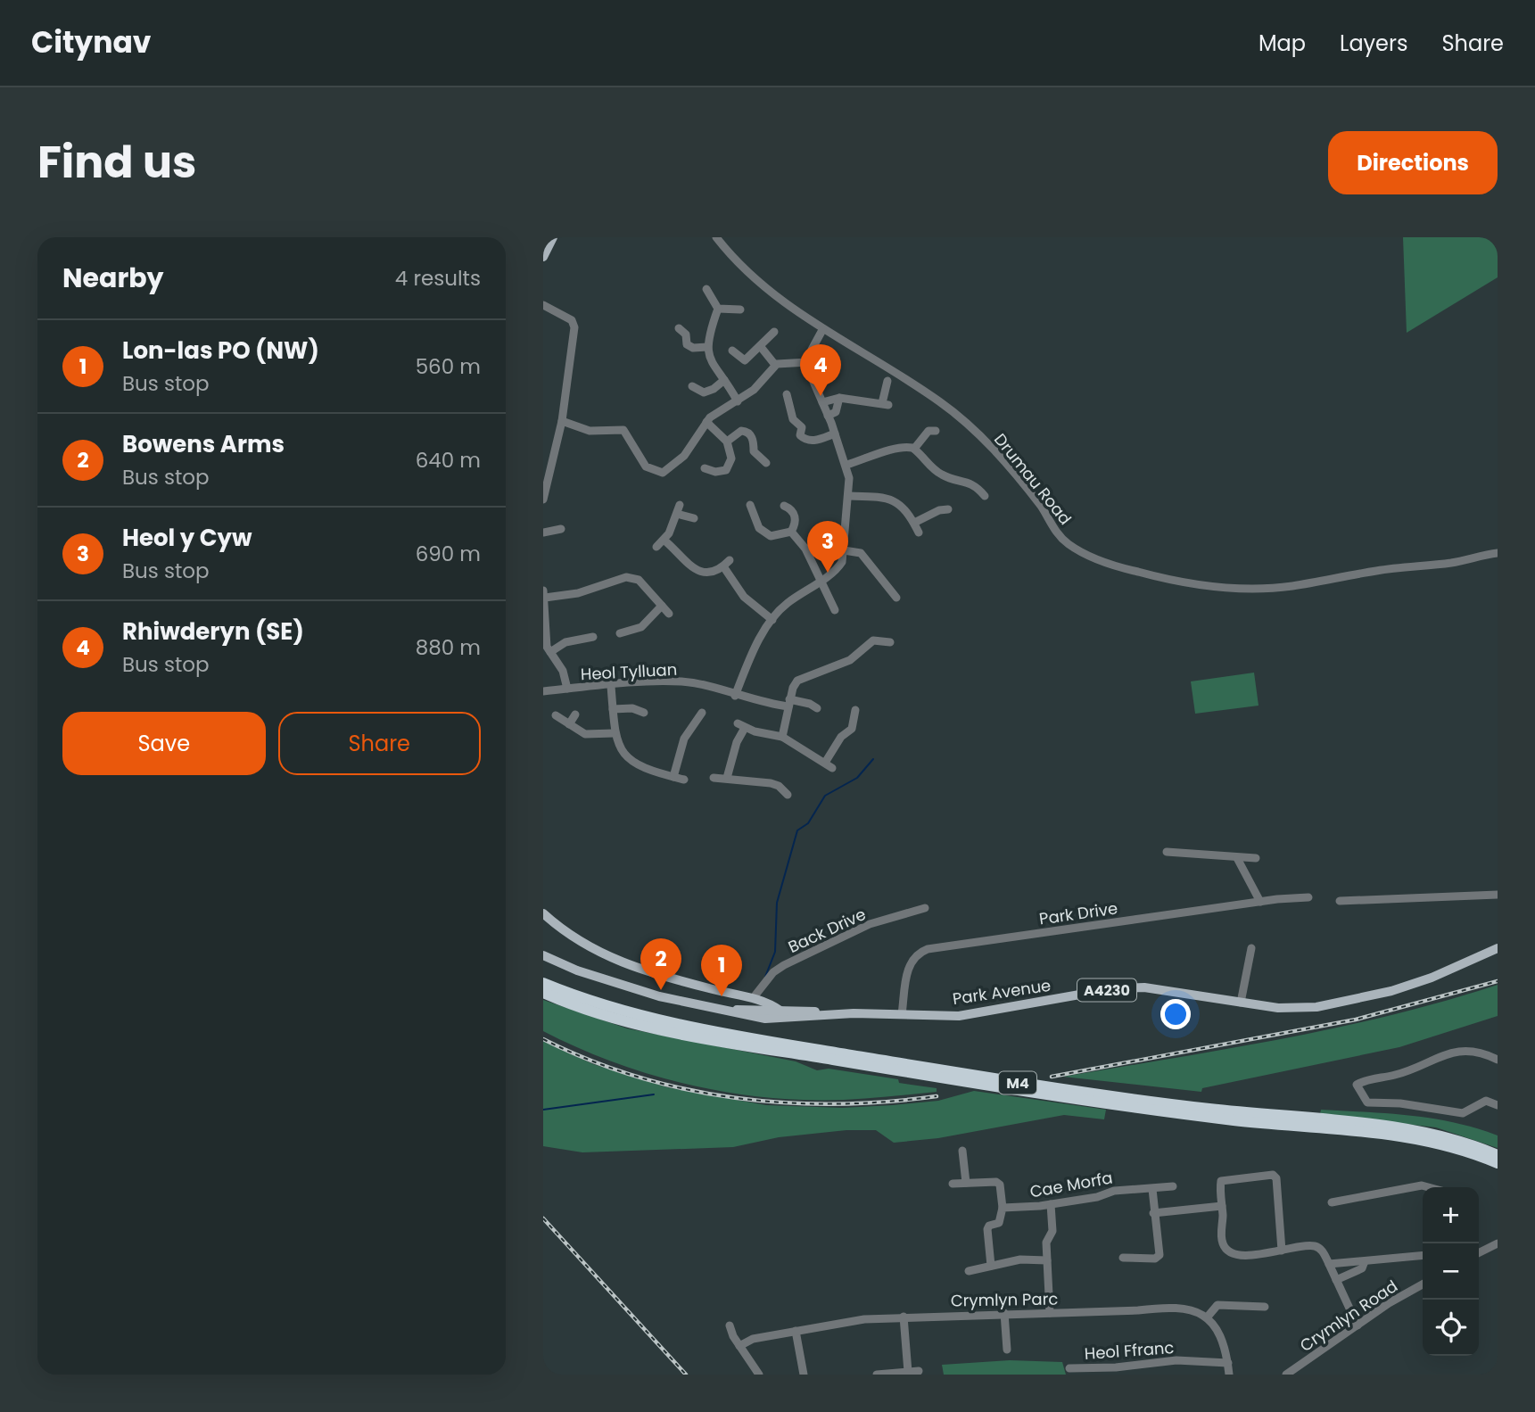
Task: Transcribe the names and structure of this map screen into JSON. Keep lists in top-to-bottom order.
{
  "streets": {
    "highway": ["M4"],
    "main road": ["A4230", "Park Avenue"],
    "street": [
      "Drumau Road",
      "Heol Tylluan",
      "Park Drive",
      "Back Drive",
      "Cae Morfa",
      "Crymlyn Parc",
      "Crymlyn Road",
      "Heol Ffranc"
    ]
  },
  "crossings": [
    ["Park Drive", "Park Avenue"],
    ["A4230", "Park Avenue"]
  ],
  "page": {
    "header": "Citynav",
    "nav": ["Map", "Layers", "Share"],
    "title": "Find us",
    "buttons": [
      "Directions",
      ["Save", "Share"]
    ],
    "heading": ["Nearby", "4 results"],
    "list": [
      {
        "mark": "1",
        "name": "Lon-las PO (NW)",
        "note": "Bus stop",
        "value": "560 m"
      },
      {
        "mark": "2",
        "name": "Bowens Arms",
        "note": "Bus stop",
        "value": "640 m"
      },
      {
        "mark": "3",
        "name": "Heol y Cyw",
        "note": "Bus stop",
        "value": "690 m"
      },
      {
        "mark": "4",
        "name": "Rhiwderyn (SE)",
        "note": "Bus stop",
        "value": "880 m"
      }
    ],
    "pins": [
      "4",
      "3",
      "2",
      "1"
    ],
    "map_buttons": ["+", "−"]
  }
}
